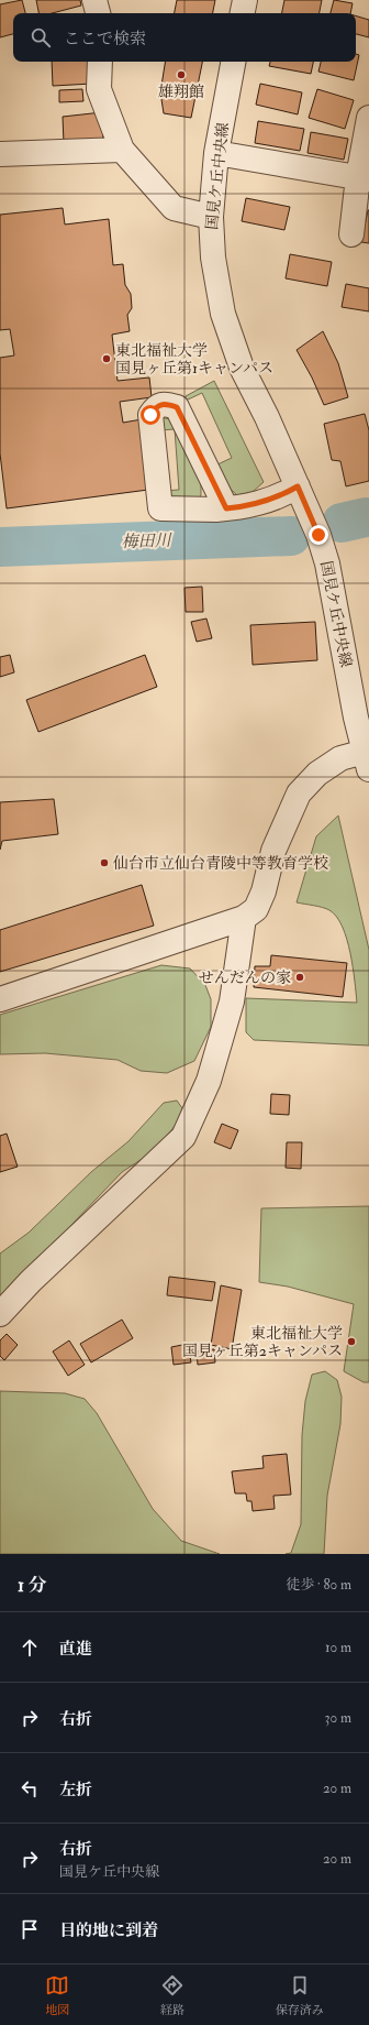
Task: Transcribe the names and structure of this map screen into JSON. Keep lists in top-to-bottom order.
{
  "streets": {
    "street": ["国見ケ丘中央線"]
  },
  "water": ["梅田川"],
  "places": [
    "雄翔館",
    "東北福祉大学 国見ヶ丘第1キャンパス",
    "仙台市立仙台青陵中等教育学校",
    "せんだんの家",
    "東北福祉大学 国見ヶ丘第2キャンパス"
  ],
  "page": {
    "search": "ここで検索",
    "heading": ["1 分", "徒歩 · 80 m"],
    "list": [
      ["直進", "10 m"],
      ["右折", "30 m"],
      ["左折", "20 m"],
      ["右折", "国見ケ丘中央線", "20 m"],
      "目的地に到着"
    ],
    "nav": ["地図", "経路", "保存済み"]
  }
}
